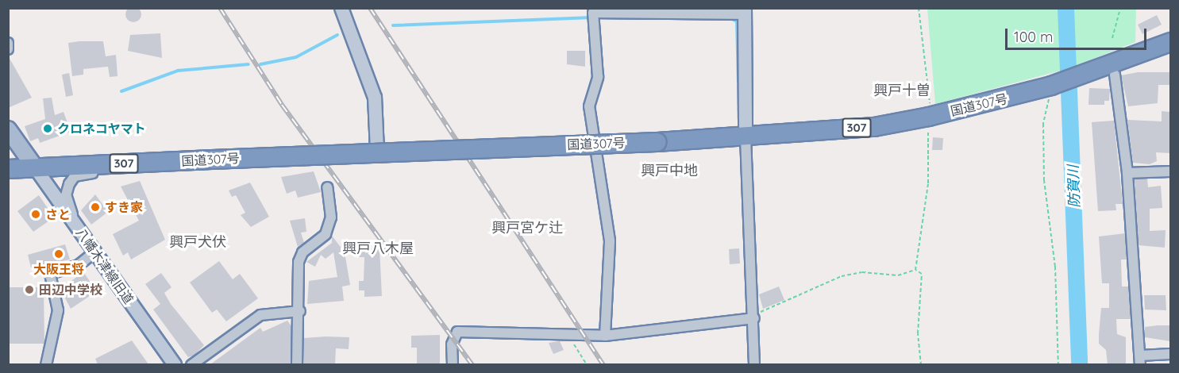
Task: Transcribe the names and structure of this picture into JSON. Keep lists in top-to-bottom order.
{
  "streets": {
    "highway": ["国道307号", "307"],
    "street": ["八幡木津線旧道"]
  },
  "crossings": [
    ["国道307号", "八幡木津線旧道"]
  ],
  "districts": [
    "興戸十曽",
    "興戸中地",
    "興戸宮ケ辻",
    "興戸犬伏",
    "興戸八木屋"
  ],
  "water": ["防賀川"],
  "places": [
    "クロネコヤマト",
    "すき家",
    "さと",
    "大阪王将",
    "田辺中学校"
  ],
  "scale_bar": "100 m"
}
